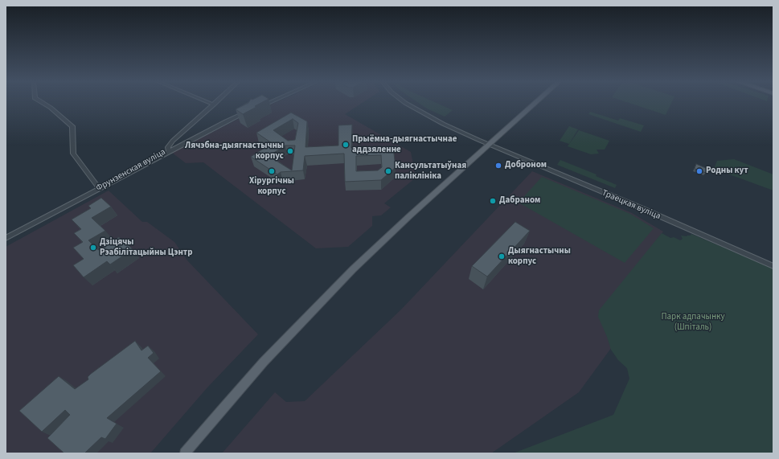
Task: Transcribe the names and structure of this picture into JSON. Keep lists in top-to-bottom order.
{
  "streets": {
    "street": ["Фрунзенская вуліца", "Траецкая вуліца"]
  },
  "parks": ["Парк адпачынку (Шпіталь)"],
  "places": [
    "Прыёмна-дыягнастычнае аддзяленне",
    "Лячэбна-дыягнастычны корпус",
    "Доброном",
    "Хірургічны корпус",
    "Кансультатыўная паліклініка",
    "Родны кут",
    "Дабраном",
    "Дзіцячы Рэабілітацыйны Цэнтр",
    "Дыягнастычны корпус"
  ]
}
